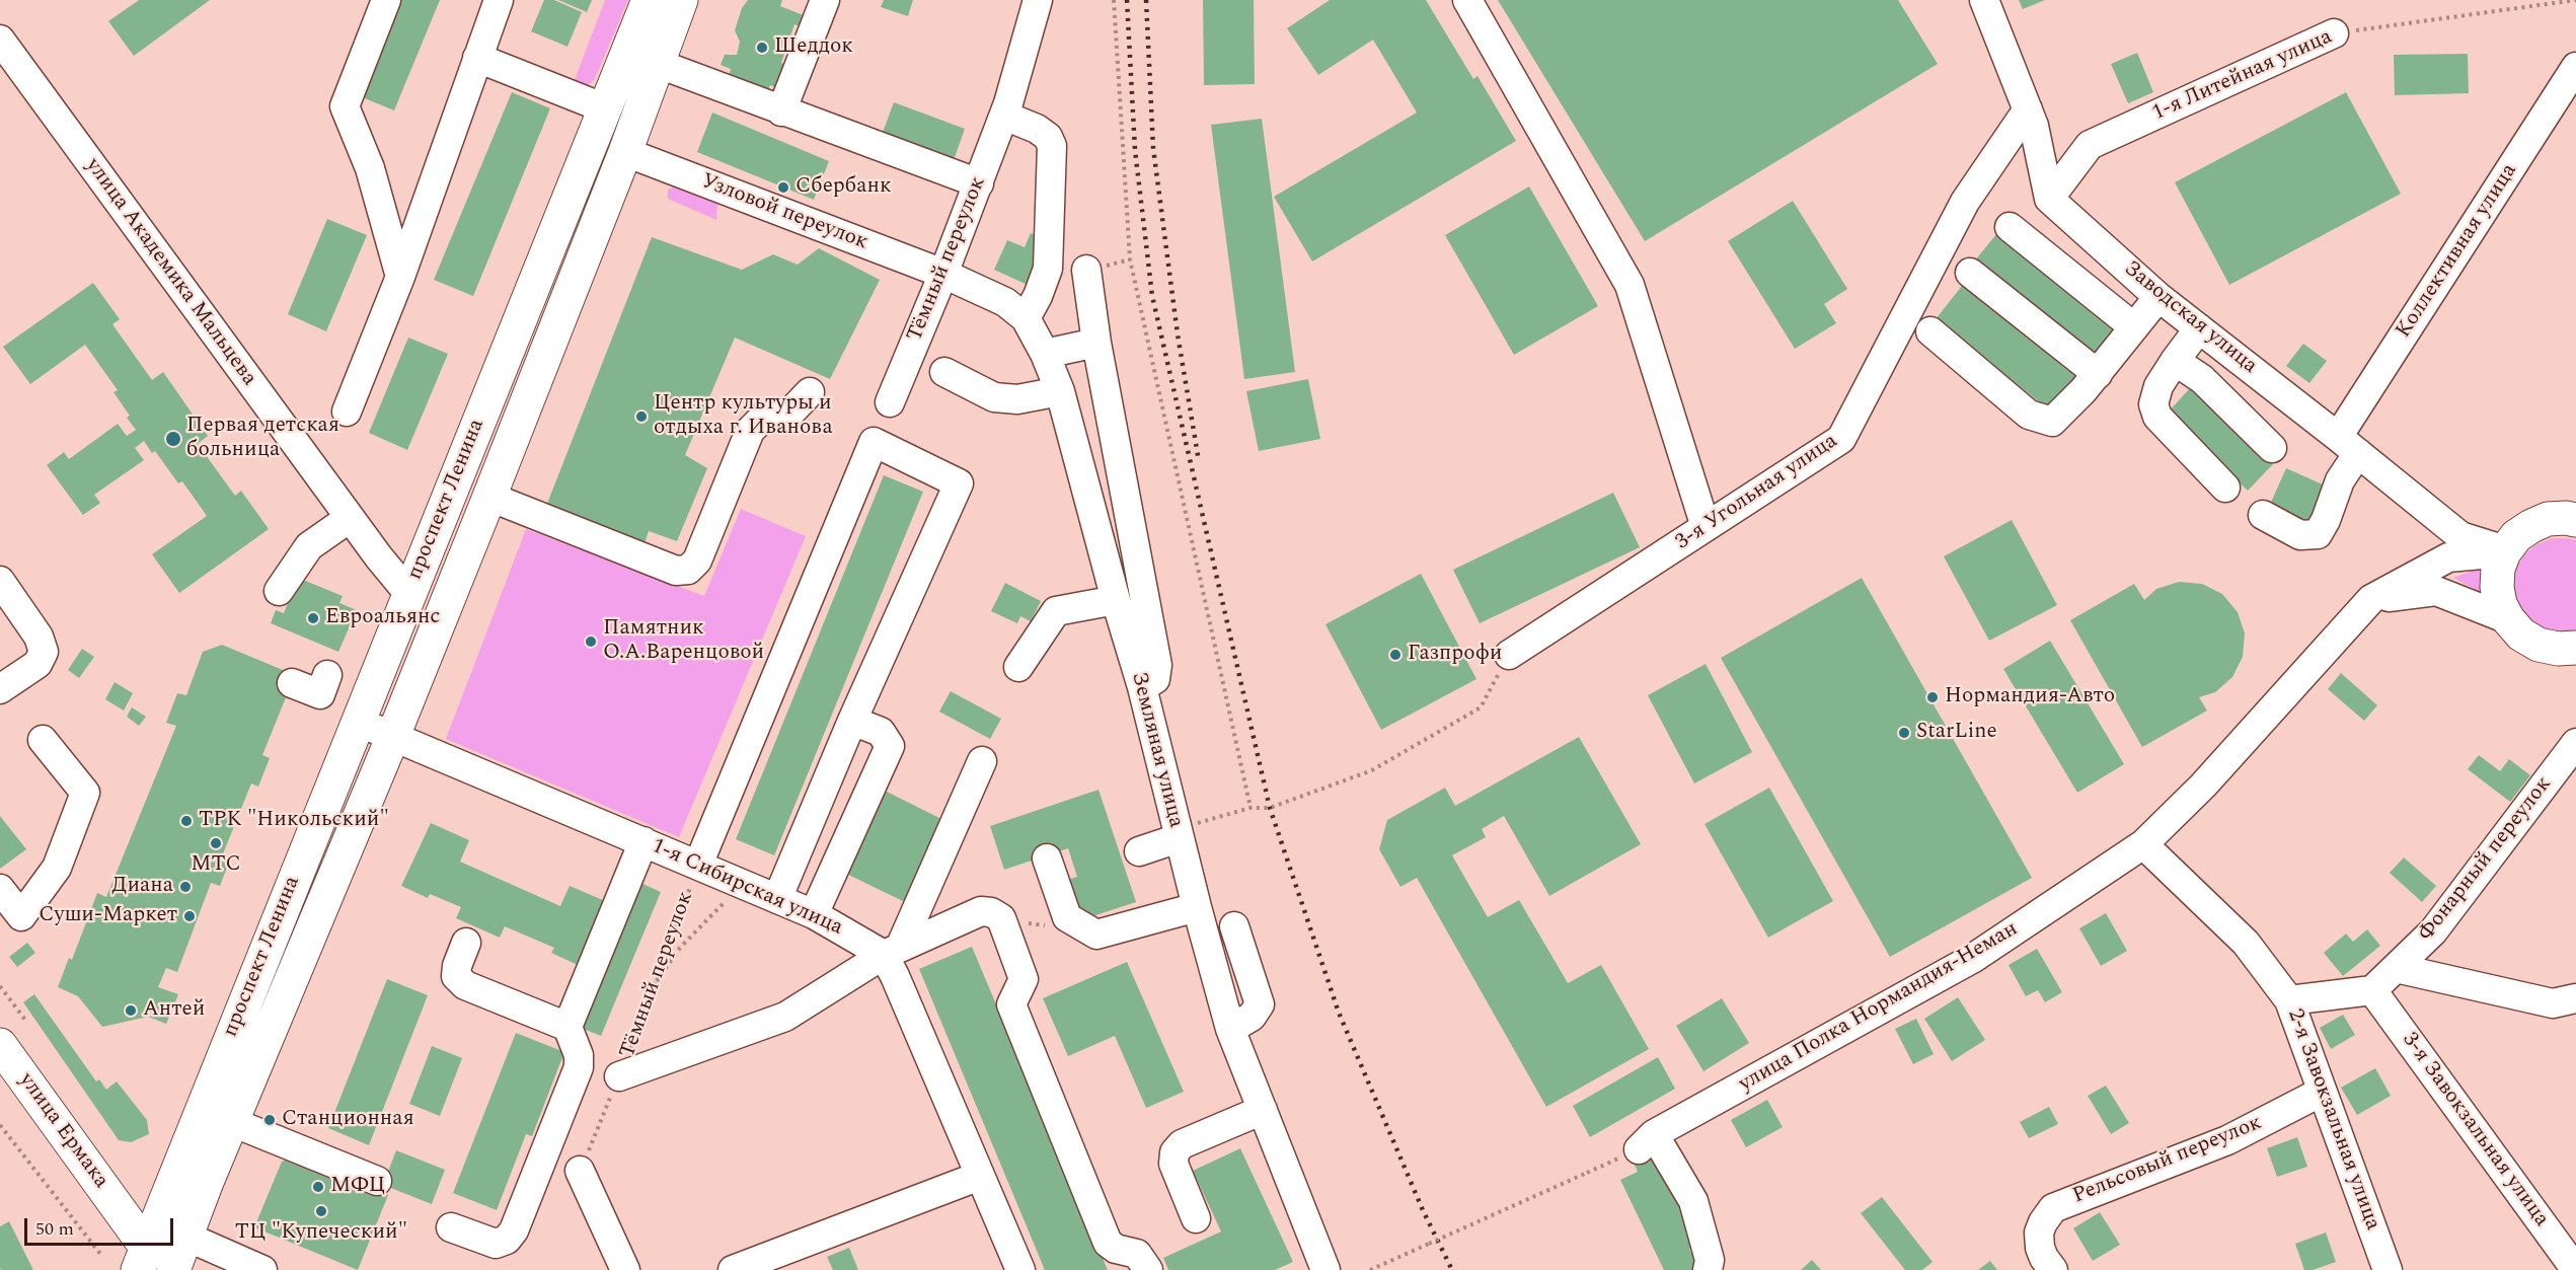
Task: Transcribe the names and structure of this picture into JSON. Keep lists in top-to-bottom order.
{
  "streets": {
    "main road": ["проспект Ленина", "улица Ермака"],
    "street": [
      "1-я Литейная улица",
      "Узловой переулок",
      "Коллективная улица",
      "Тёмный переулок",
      "улица Академика Мальцева",
      "Заводская улица",
      "3-я Угольная улица",
      "Земляная улица",
      "Фонарный переулок",
      "1-я Сибирская улица",
      "улица Полка Нормандия-Неман",
      "2-я Завокзальная улица",
      "3-я Завокзальная улица",
      "Рельсовый переулок"
    ]
  },
  "crossings": [
    ["1-я Литейная улица", "Заводская улица"],
    ["Узловой переулок", "Тёмный переулок"],
    ["Узловой переулок", "проспект Ленина"],
    ["Узловой переулок", "Земляная улица"],
    ["Коллективная улица", "Заводская улица"],
    ["Тёмный переулок", "Земляная улица"],
    ["Тёмный переулок", "1-я Сибирская улица"],
    ["улица Академика Мальцева", "проспект Ленина"],
    ["Заводская улица", "улица Полка Нормандия-Неман"],
    ["проспект Ленина", "1-я Сибирская улица"],
    ["проспект Ленина", "улица Ермака"],
    ["Фонарный переулок", "3-я Завокзальная улица"],
    ["улица Полка Нормандия-Неман", "2-я Завокзальная улица"],
    ["2-я Завокзальная улица", "Рельсовый переулок"]
  ],
  "places": [
    "Шеддок",
    "Сбербанк",
    "Центр культуры и отдыха г. Иванова",
    "Первая детская больница",
    "Евроальянс",
    "Памятник О.А.Варенцовой",
    "Газпрофи",
    "Нормандия-Авто",
    "StarLine",
    "ТРК \"Никольский\"",
    "МТС",
    "Диана",
    "Суши-Маркет",
    "Антей",
    "Станционная",
    "МФЦ",
    "ТЦ \"Купеческий\""
  ],
  "scale_bar": "50 m"
}
